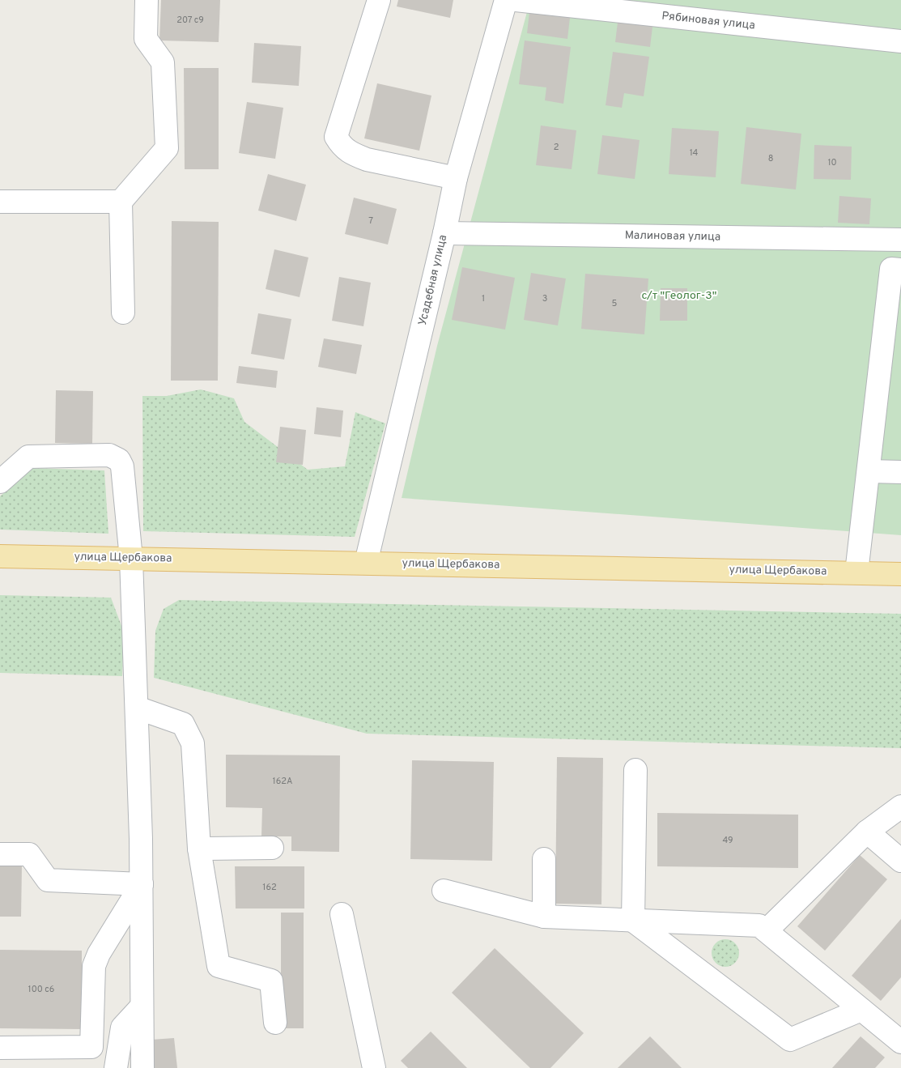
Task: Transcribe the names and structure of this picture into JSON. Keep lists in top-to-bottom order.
{
  "streets": {
    "main road": ["улица Щербакова"],
    "street": ["Рябиновая улица", "Малиновая улица", "Усадебная улица"]
  },
  "crossings": [
    ["Малиновая улица", "Усадебная улица"],
    ["Усадебная улица", "улица Щербакова"]
  ],
  "parks": ["с/т \"Геолог-3\""],
  "house_numbers": [
    "207 с9",
    "2",
    "14",
    "8",
    "10",
    "7",
    "1",
    "3",
    "5",
    "162А",
    "49",
    "162",
    "100 с6"
  ]
}
